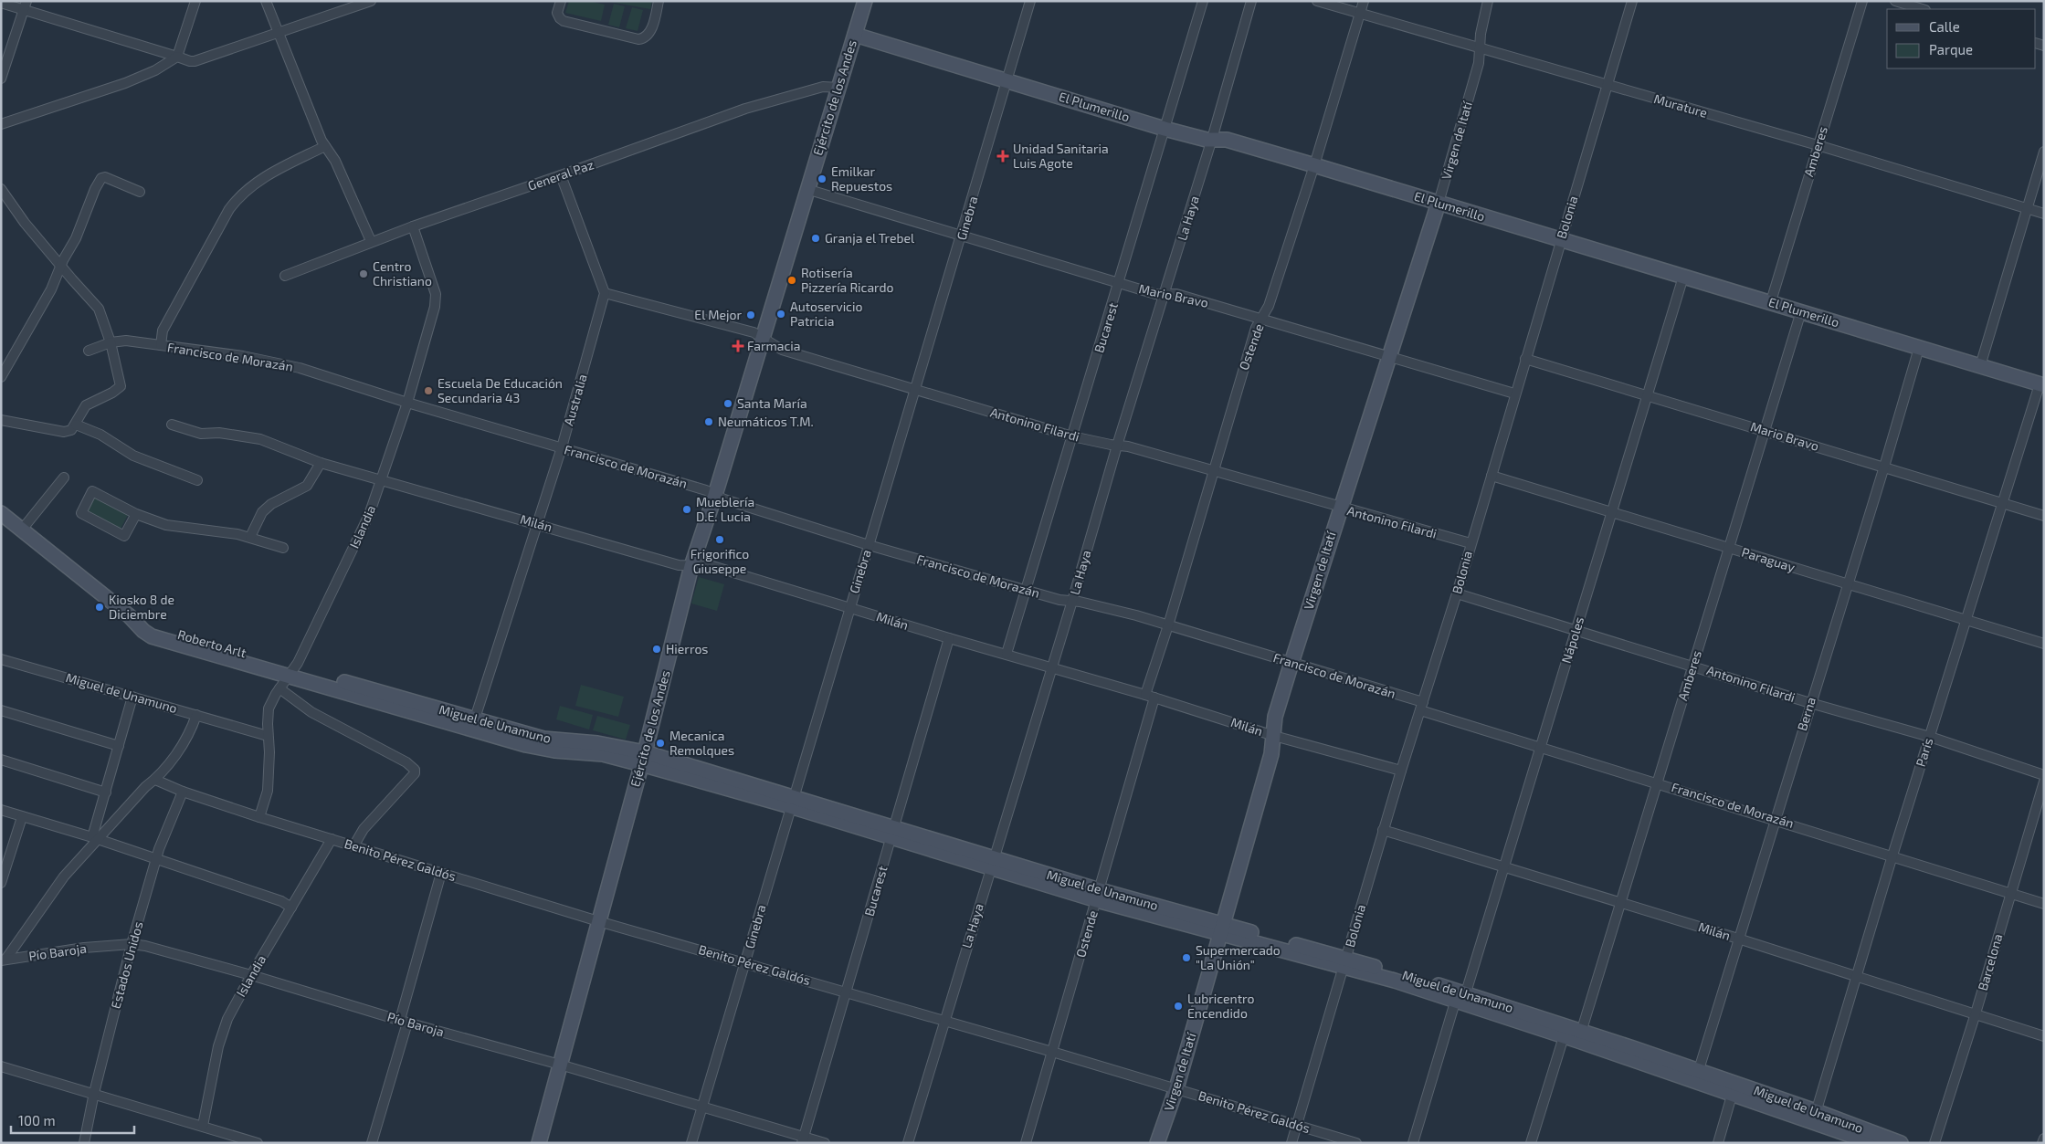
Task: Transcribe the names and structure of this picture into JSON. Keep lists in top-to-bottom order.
{
  "streets": {
    "street": [
      "Ejército de los Andes",
      "Murature",
      "El Plumerillo",
      "Virgen de Itatí",
      "Amberes",
      "General Paz",
      "Bolonia",
      "Ginebra",
      "La Haya",
      "Mario Bravo",
      "Bucarest",
      "Ostende",
      "Francisco de Morazán",
      "Australia",
      "Antonino Filardi",
      "Milán",
      "Islandia",
      "Paraguay",
      "Nápoles",
      "Roberto Arlt",
      "Miguel de Unamuno",
      "Berna",
      "París",
      "Benito Pérez Galdós",
      "Pío Baroja",
      "Barcelona",
      "Estados Unidos"
    ]
  },
  "crossings": [
    ["Ejército de los Andes", "El Plumerillo"],
    ["Ejército de los Andes", "General Paz"],
    ["Ejército de los Andes", "Mario Bravo"],
    ["Ejército de los Andes", "Francisco de Morazán"],
    ["Ejército de los Andes", "Antonino Filardi"],
    ["Ejército de los Andes", "Milán"],
    ["Ejército de los Andes", "Miguel de Unamuno"],
    ["Ejército de los Andes", "Benito Pérez Galdós"],
    ["Ejército de los Andes", "Pío Baroja"],
    ["Murature", "Virgen de Itatí"],
    ["Murature", "Amberes"],
    ["Murature", "Bolonia"],
    ["Murature", "Ostende"],
    ["El Plumerillo", "Virgen de Itatí"],
    ["El Plumerillo", "Amberes"],
    ["El Plumerillo", "Bolonia"],
    ["El Plumerillo", "Ginebra"],
    ["El Plumerillo", "La Haya"],
    ["El Plumerillo", "Bucarest"],
    ["El Plumerillo", "Ostende"],
    ["El Plumerillo", "Nápoles"],
    ["El Plumerillo", "Berna"],
    ["El Plumerillo", "París"],
    ["Virgen de Itatí", "Mario Bravo"],
    ["Virgen de Itatí", "Francisco de Morazán"],
    ["Virgen de Itatí", "Antonino Filardi"],
    ["Virgen de Itatí", "Milán"],
    ["Virgen de Itatí", "Miguel de Unamuno"],
    ["Virgen de Itatí", "Benito Pérez Galdós"],
    ["Amberes", "Mario Bravo"],
    ["Amberes", "Francisco de Morazán"],
    ["Amberes", "Antonino Filardi"],
    ["Amberes", "Milán"],
    ["Amberes", "Paraguay"],
    ["Amberes", "Miguel de Unamuno"],
    ["General Paz", "Islandia"],
    ["Bolonia", "Mario Bravo"],
    ["Bolonia", "Francisco de Morazán"],
    ["Bolonia", "Antonino Filardi"],
    ["Bolonia", "Milán"],
    ["Bolonia", "Paraguay"],
    ["Bolonia", "Miguel de Unamuno"],
    ["Bolonia", "Benito Pérez Galdós"],
    ["Ginebra", "Mario Bravo"],
    ["Ginebra", "Francisco de Morazán"],
    ["Ginebra", "Antonino Filardi"],
    ["Ginebra", "Milán"],
    ["Ginebra", "Miguel de Unamuno"],
    ["Ginebra", "Benito Pérez Galdós"],
    ["Ginebra", "Pío Baroja"],
    ["La Haya", "Mario Bravo"],
    ["La Haya", "Francisco de Morazán"],
    ["La Haya", "Antonino Filardi"],
    ["La Haya", "Milán"],
    ["La Haya", "Miguel de Unamuno"],
    ["La Haya", "Benito Pérez Galdós"],
    ["Mario Bravo", "Bucarest"],
    ["Mario Bravo", "Ostende"],
    ["Mario Bravo", "Nápoles"],
    ["Mario Bravo", "Berna"],
    ["Mario Bravo", "París"],
    ["Bucarest", "Francisco de Morazán"],
    ["Bucarest", "Antonino Filardi"],
    ["Bucarest", "Milán"],
    ["Bucarest", "Miguel de Unamuno"],
    ["Bucarest", "Benito Pérez Galdós"],
    ["Bucarest", "Pío Baroja"],
    ["Ostende", "Francisco de Morazán"],
    ["Ostende", "Antonino Filardi"],
    ["Ostende", "Milán"],
    ["Ostende", "Miguel de Unamuno"],
    ["Ostende", "Benito Pérez Galdós"],
    ["Francisco de Morazán", "Australia"],
    ["Francisco de Morazán", "Islandia"],
    ["Francisco de Morazán", "Nápoles"],
    ["Francisco de Morazán", "Berna"],
    ["Francisco de Morazán", "París"],
    ["Francisco de Morazán", "Barcelona"],
    ["Australia", "Antonino Filardi"],
    ["Australia", "Milán"],
    ["Australia", "Miguel de Unamuno"],
    ["Antonino Filardi", "Nápoles"],
    ["Antonino Filardi", "Berna"],
    ["Antonino Filardi", "París"],
    ["Milán", "Islandia"],
    ["Milán", "Nápoles"],
    ["Milán", "Berna"],
    ["Milán", "París"],
    ["Milán", "Barcelona"],
    ["Islandia", "Roberto Arlt"],
    ["Islandia", "Miguel de Unamuno"],
    ["Islandia", "Benito Pérez Galdós"],
    ["Islandia", "Pío Baroja"],
    ["Paraguay", "Nápoles"],
    ["Paraguay", "Berna"],
    ["Paraguay", "París"],
    ["Nápoles", "Miguel de Unamuno"],
    ["Roberto Arlt", "Miguel de Unamuno"],
    ["Miguel de Unamuno", "Berna"],
    ["Miguel de Unamuno", "París"],
    ["Benito Pérez Galdós", "Estados Unidos"],
    ["Pío Baroja", "Estados Unidos"]
  ],
  "places": {
    "health": ["Unidad Sanitaria Luis Agote", "Farmacia"],
    "other": [
      "Emilkar Repuestos",
      "Granja el Trebel",
      "Centro Christiano",
      "Rotisería Pizzería Ricardo",
      "Autoservicio Patricia",
      "El Mejor",
      "Escuela De Educación Secundaria 43",
      "Santa María",
      "Neumáticos T.M.",
      "Mueblería D.E. Lucia",
      "Frigorifico Giuseppe",
      "Kiosko 8 de Diciembre",
      "Hierros",
      "Mecanica Remolques",
      "Supermercado \"La Unión\"",
      "Lubricentro Encendido"
    ]
  },
  "legend": ["Calle", "Parque"],
  "scale_bar": "100 m"
}
